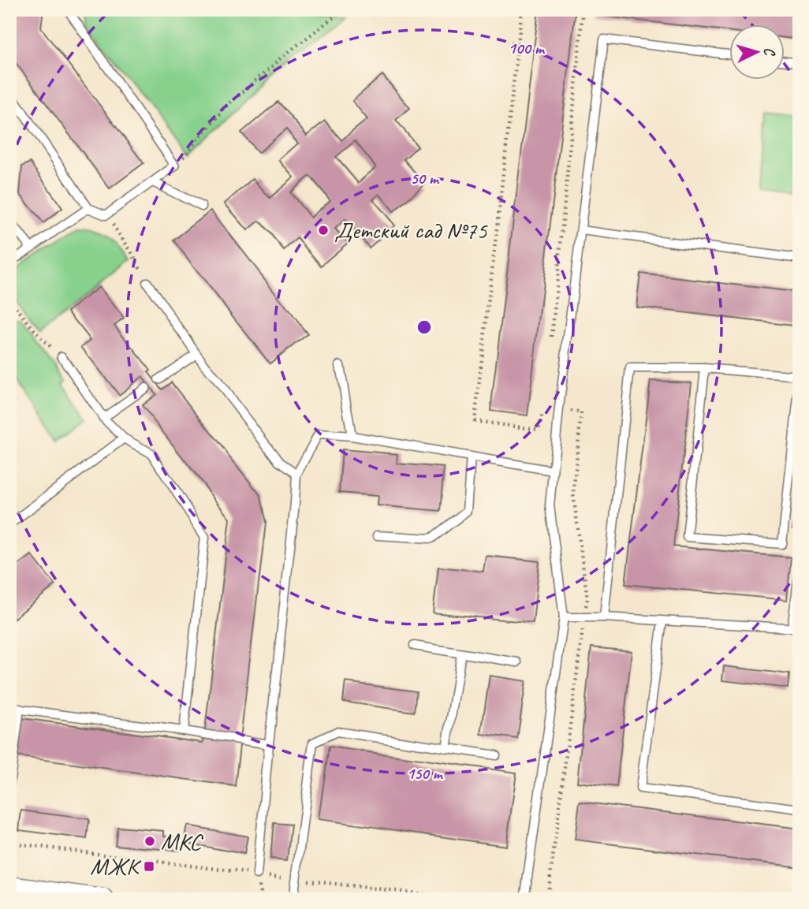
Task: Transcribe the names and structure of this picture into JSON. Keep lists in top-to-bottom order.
{
  "places": {
    "other": ["Детский сад №75", "МКС"],
    "transit": ["МЖК"]
  },
  "north": "right",
  "rings": ["100 m", "50 m", "150 m"]
}
